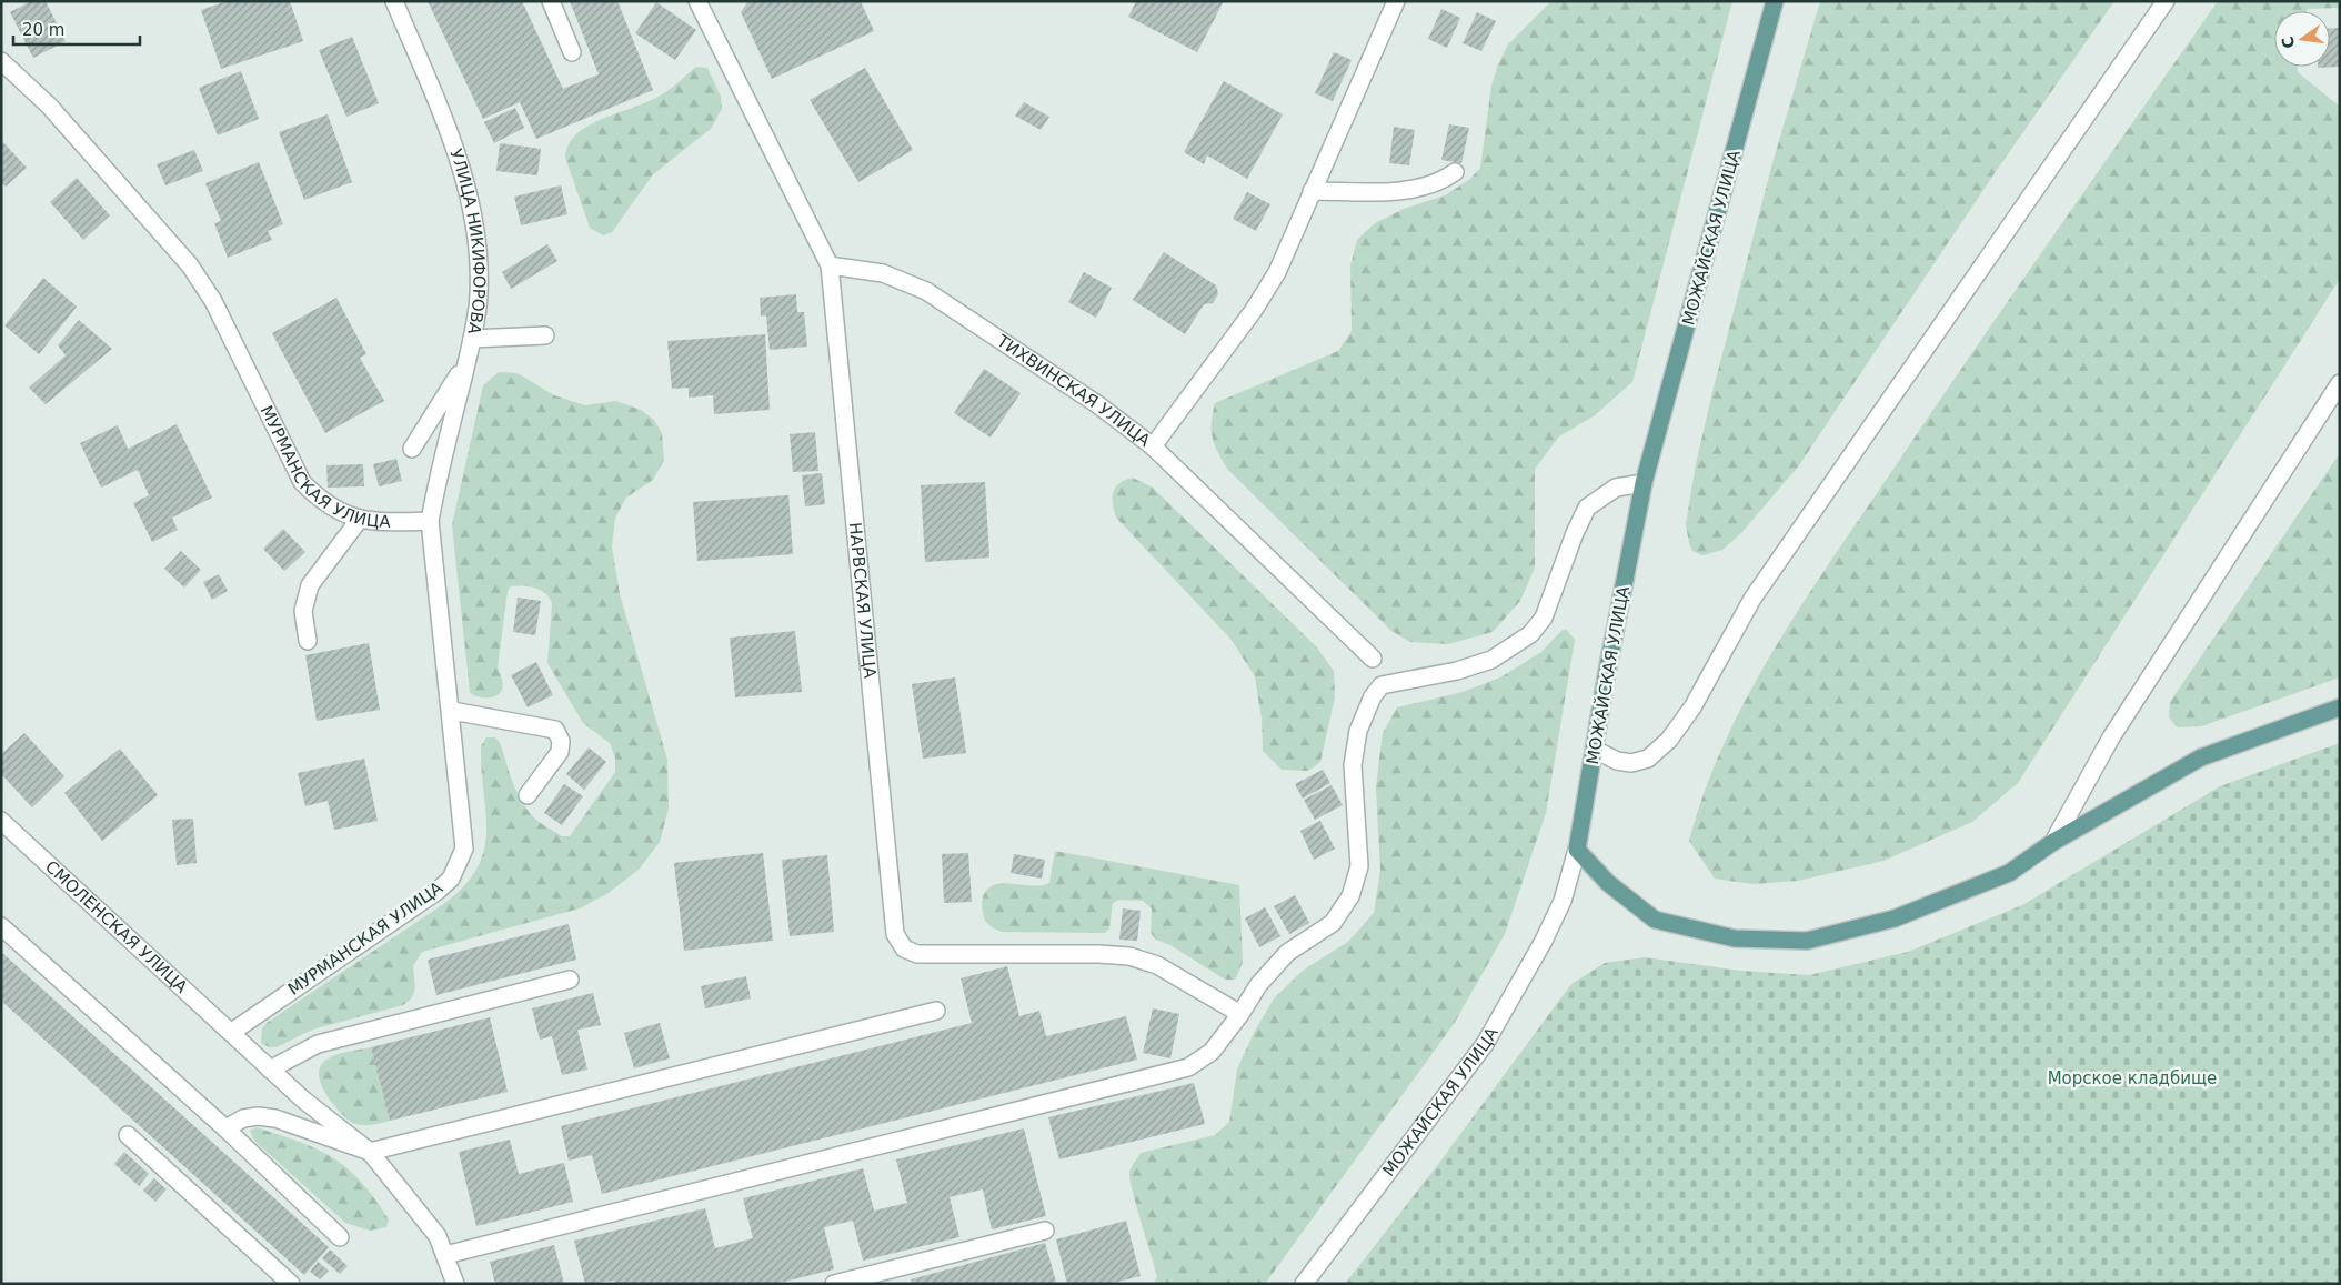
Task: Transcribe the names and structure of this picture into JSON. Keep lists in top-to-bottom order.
{
  "streets": {
    "main road": ["МОЖАЙСКАЯ УЛИЦА"],
    "street": [
      "УЛИЦА НИКИФОРОВА",
      "ТИХВИНСКАЯ УЛИЦА",
      "МУРМАНСКАЯ УЛИЦА",
      "НАРВСКАЯ УЛИЦА",
      "СМОЛЕНСКАЯ УЛИЦА"
    ]
  },
  "crossings": [
    ["УЛИЦА НИКИФОРОВА", "МУРМАНСКАЯ УЛИЦА"],
    ["ТИХВИНСКАЯ УЛИЦА", "НАРВСКАЯ УЛИЦА"],
    ["МУРМАНСКАЯ УЛИЦА", "СМОЛЕНСКАЯ УЛИЦА"]
  ],
  "parks": ["Морское кладбище"],
  "scale_bar": "20 m",
  "north": "left"
}
